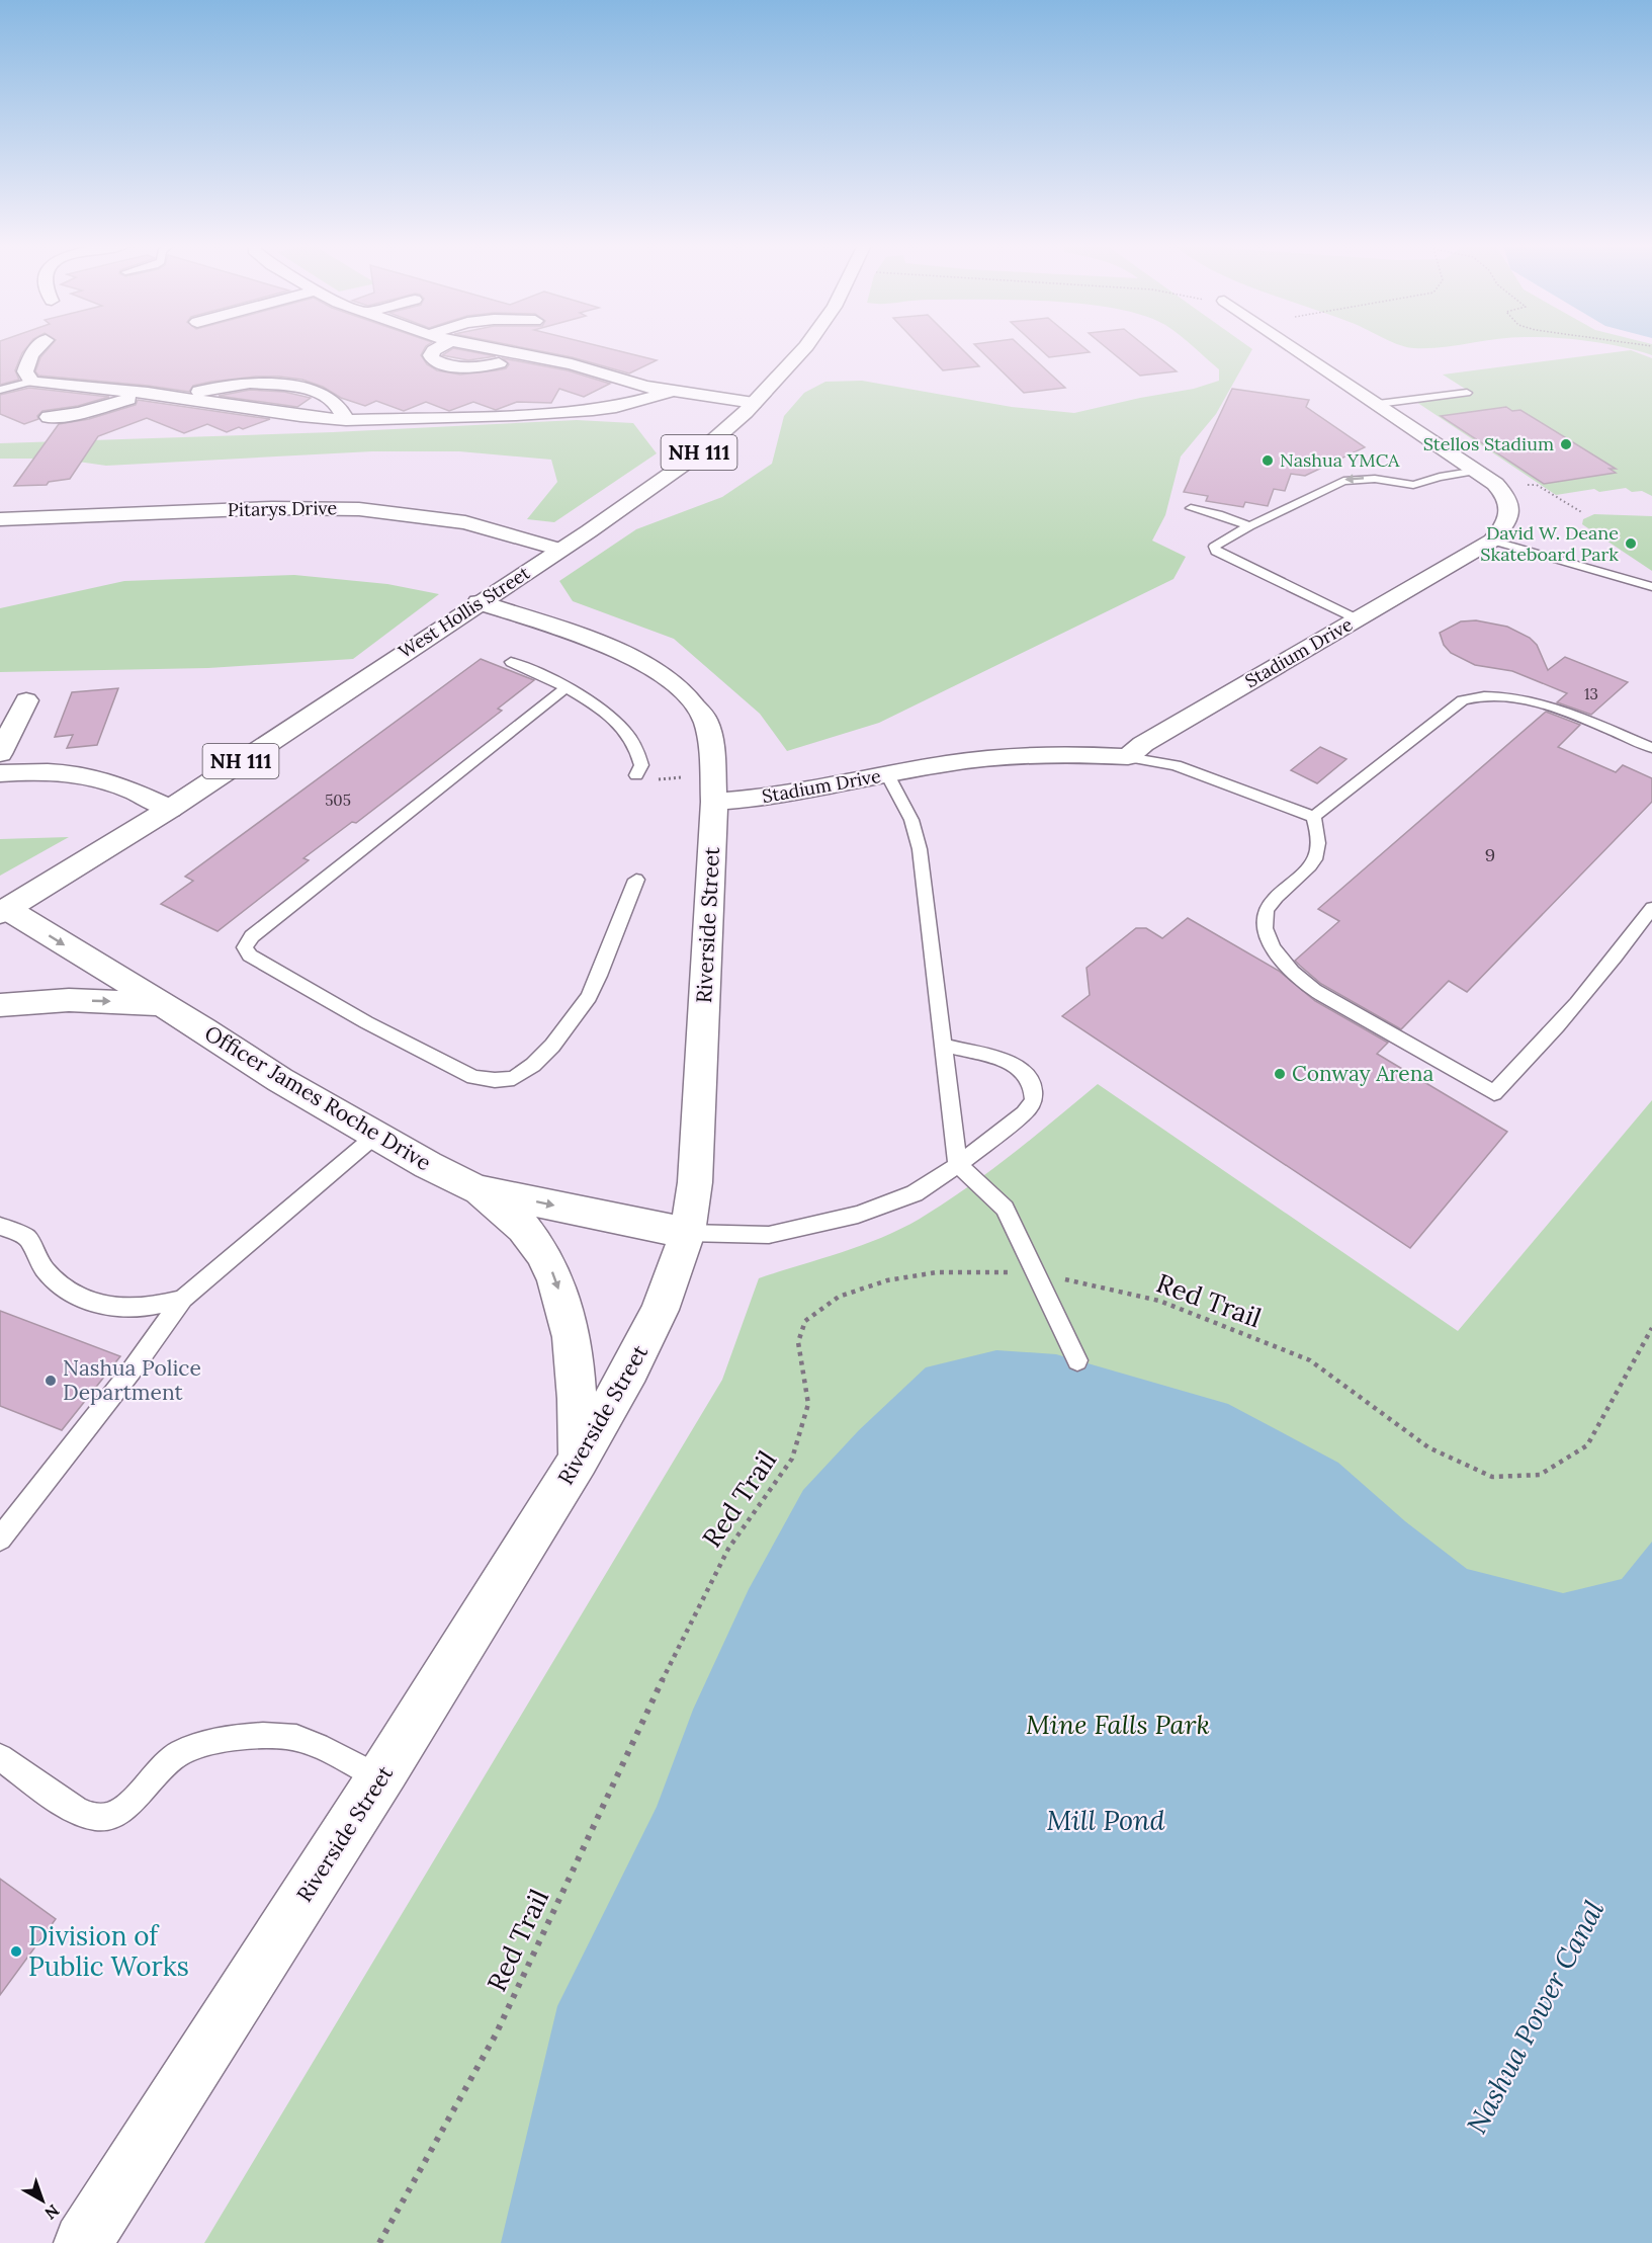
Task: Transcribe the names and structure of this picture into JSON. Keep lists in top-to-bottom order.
{
  "streets": {
    "street": [
      "NH 111",
      "Pitarys Drive",
      "West Hollis Street",
      "Stadium Drive",
      "Riverside Street",
      "Officer James Roche Drive"
    ],
    "path": ["Red Trail"]
  },
  "crossings": [
    ["Pitarys Drive", "West Hollis Street"],
    ["West Hollis Street", "Riverside Street"],
    ["West Hollis Street", "Officer James Roche Drive"],
    ["Stadium Drive", "Riverside Street"],
    ["Riverside Street", "Officer James Roche Drive"]
  ],
  "one_way": ["Officer James Roche Drive"],
  "water": ["Mill Pond", "Nashua Power Canal"],
  "parks": ["Mine Falls Park"],
  "places": [
    "Stellos Stadium",
    "Nashua YMCA",
    "David W. Deane Skateboard Park",
    "Conway Arena",
    "Nashua Police Department",
    "Division of Public Works"
  ],
  "house_numbers": ["13", "505", "9"],
  "north": "bottom right"
}
